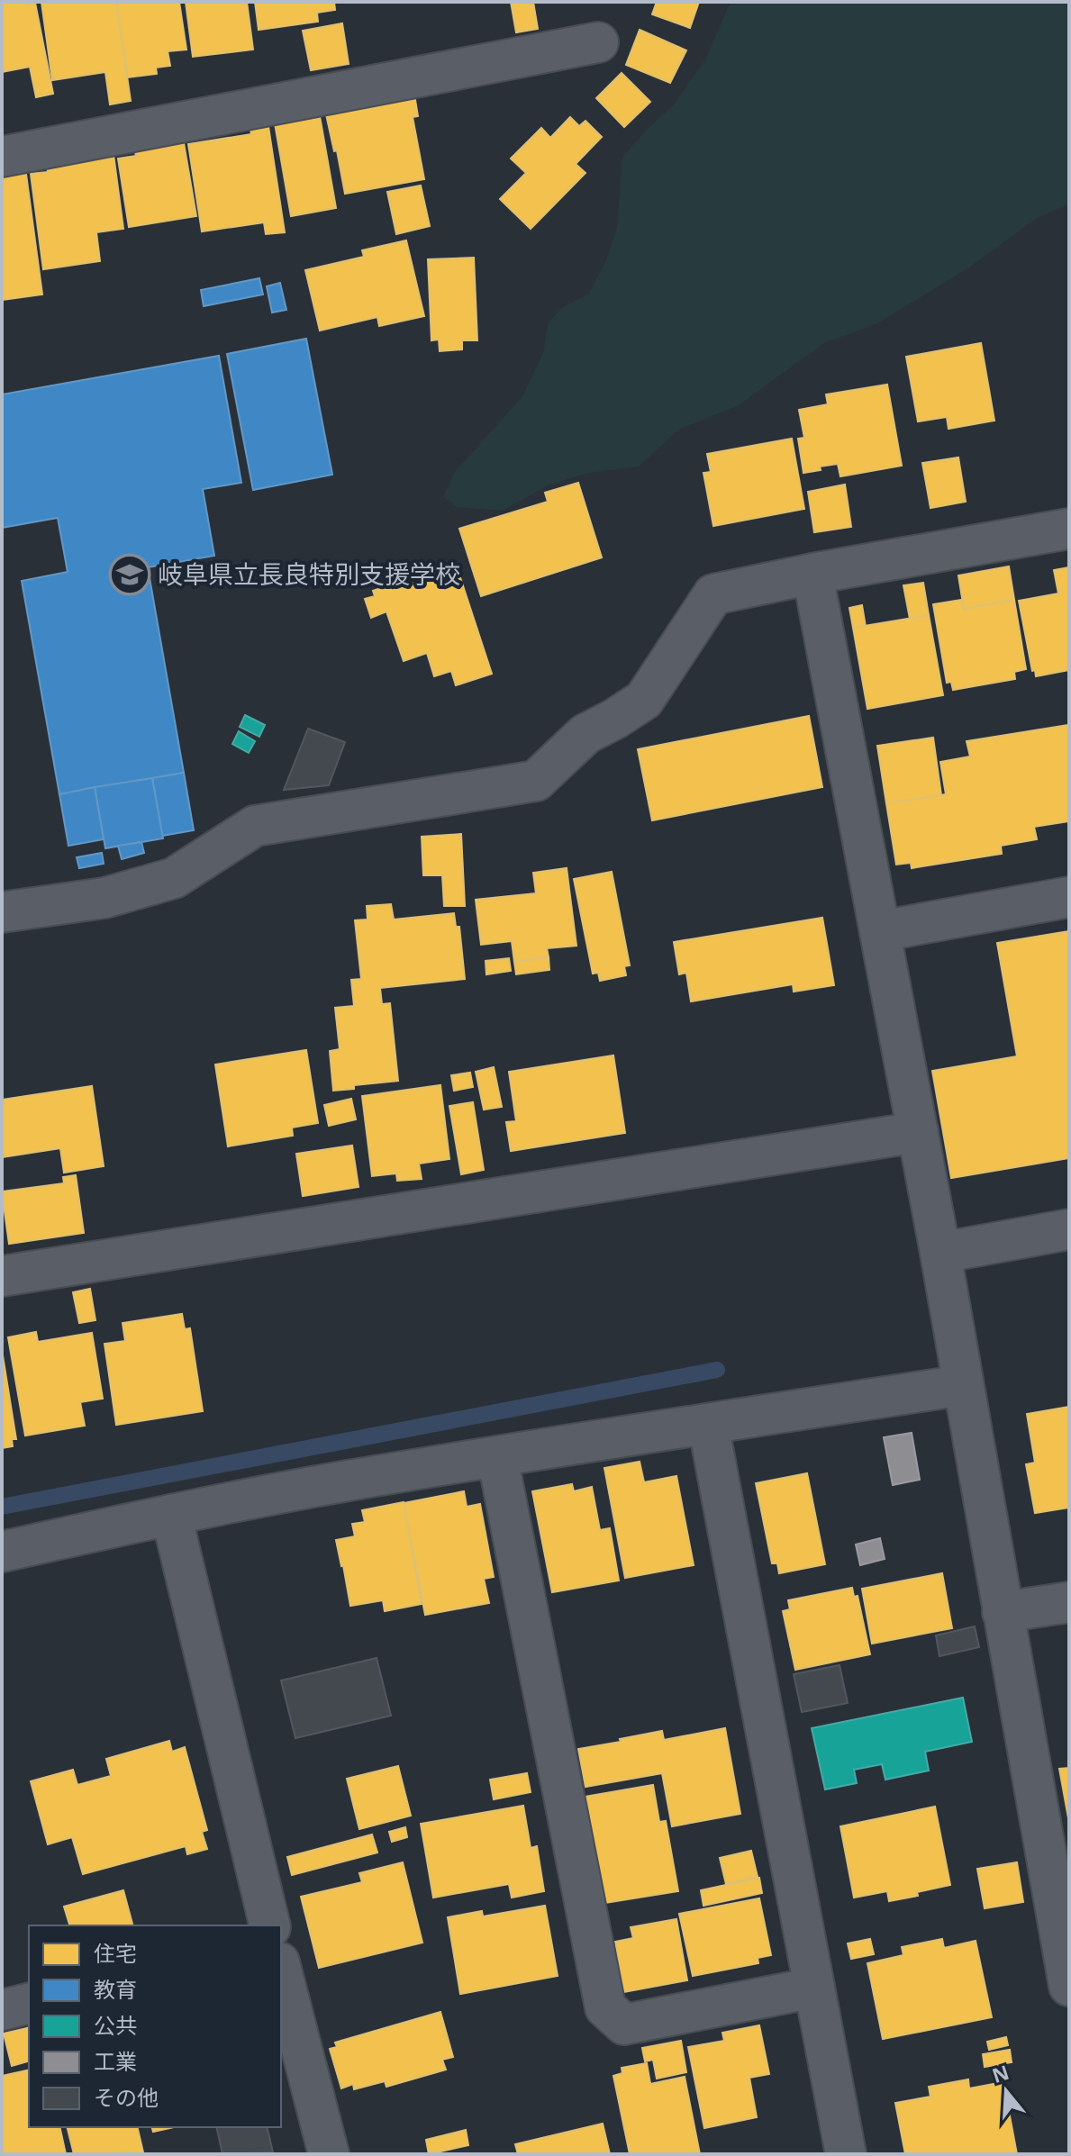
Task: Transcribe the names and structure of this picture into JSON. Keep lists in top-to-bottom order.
{
  "places": {
    "school or university": ["岐阜県立長良特別支援学校"]
  },
  "legend": [
    "住宅",
    "教育",
    "公共",
    "工業",
    "その他"
  ],
  "north": "top"
}
